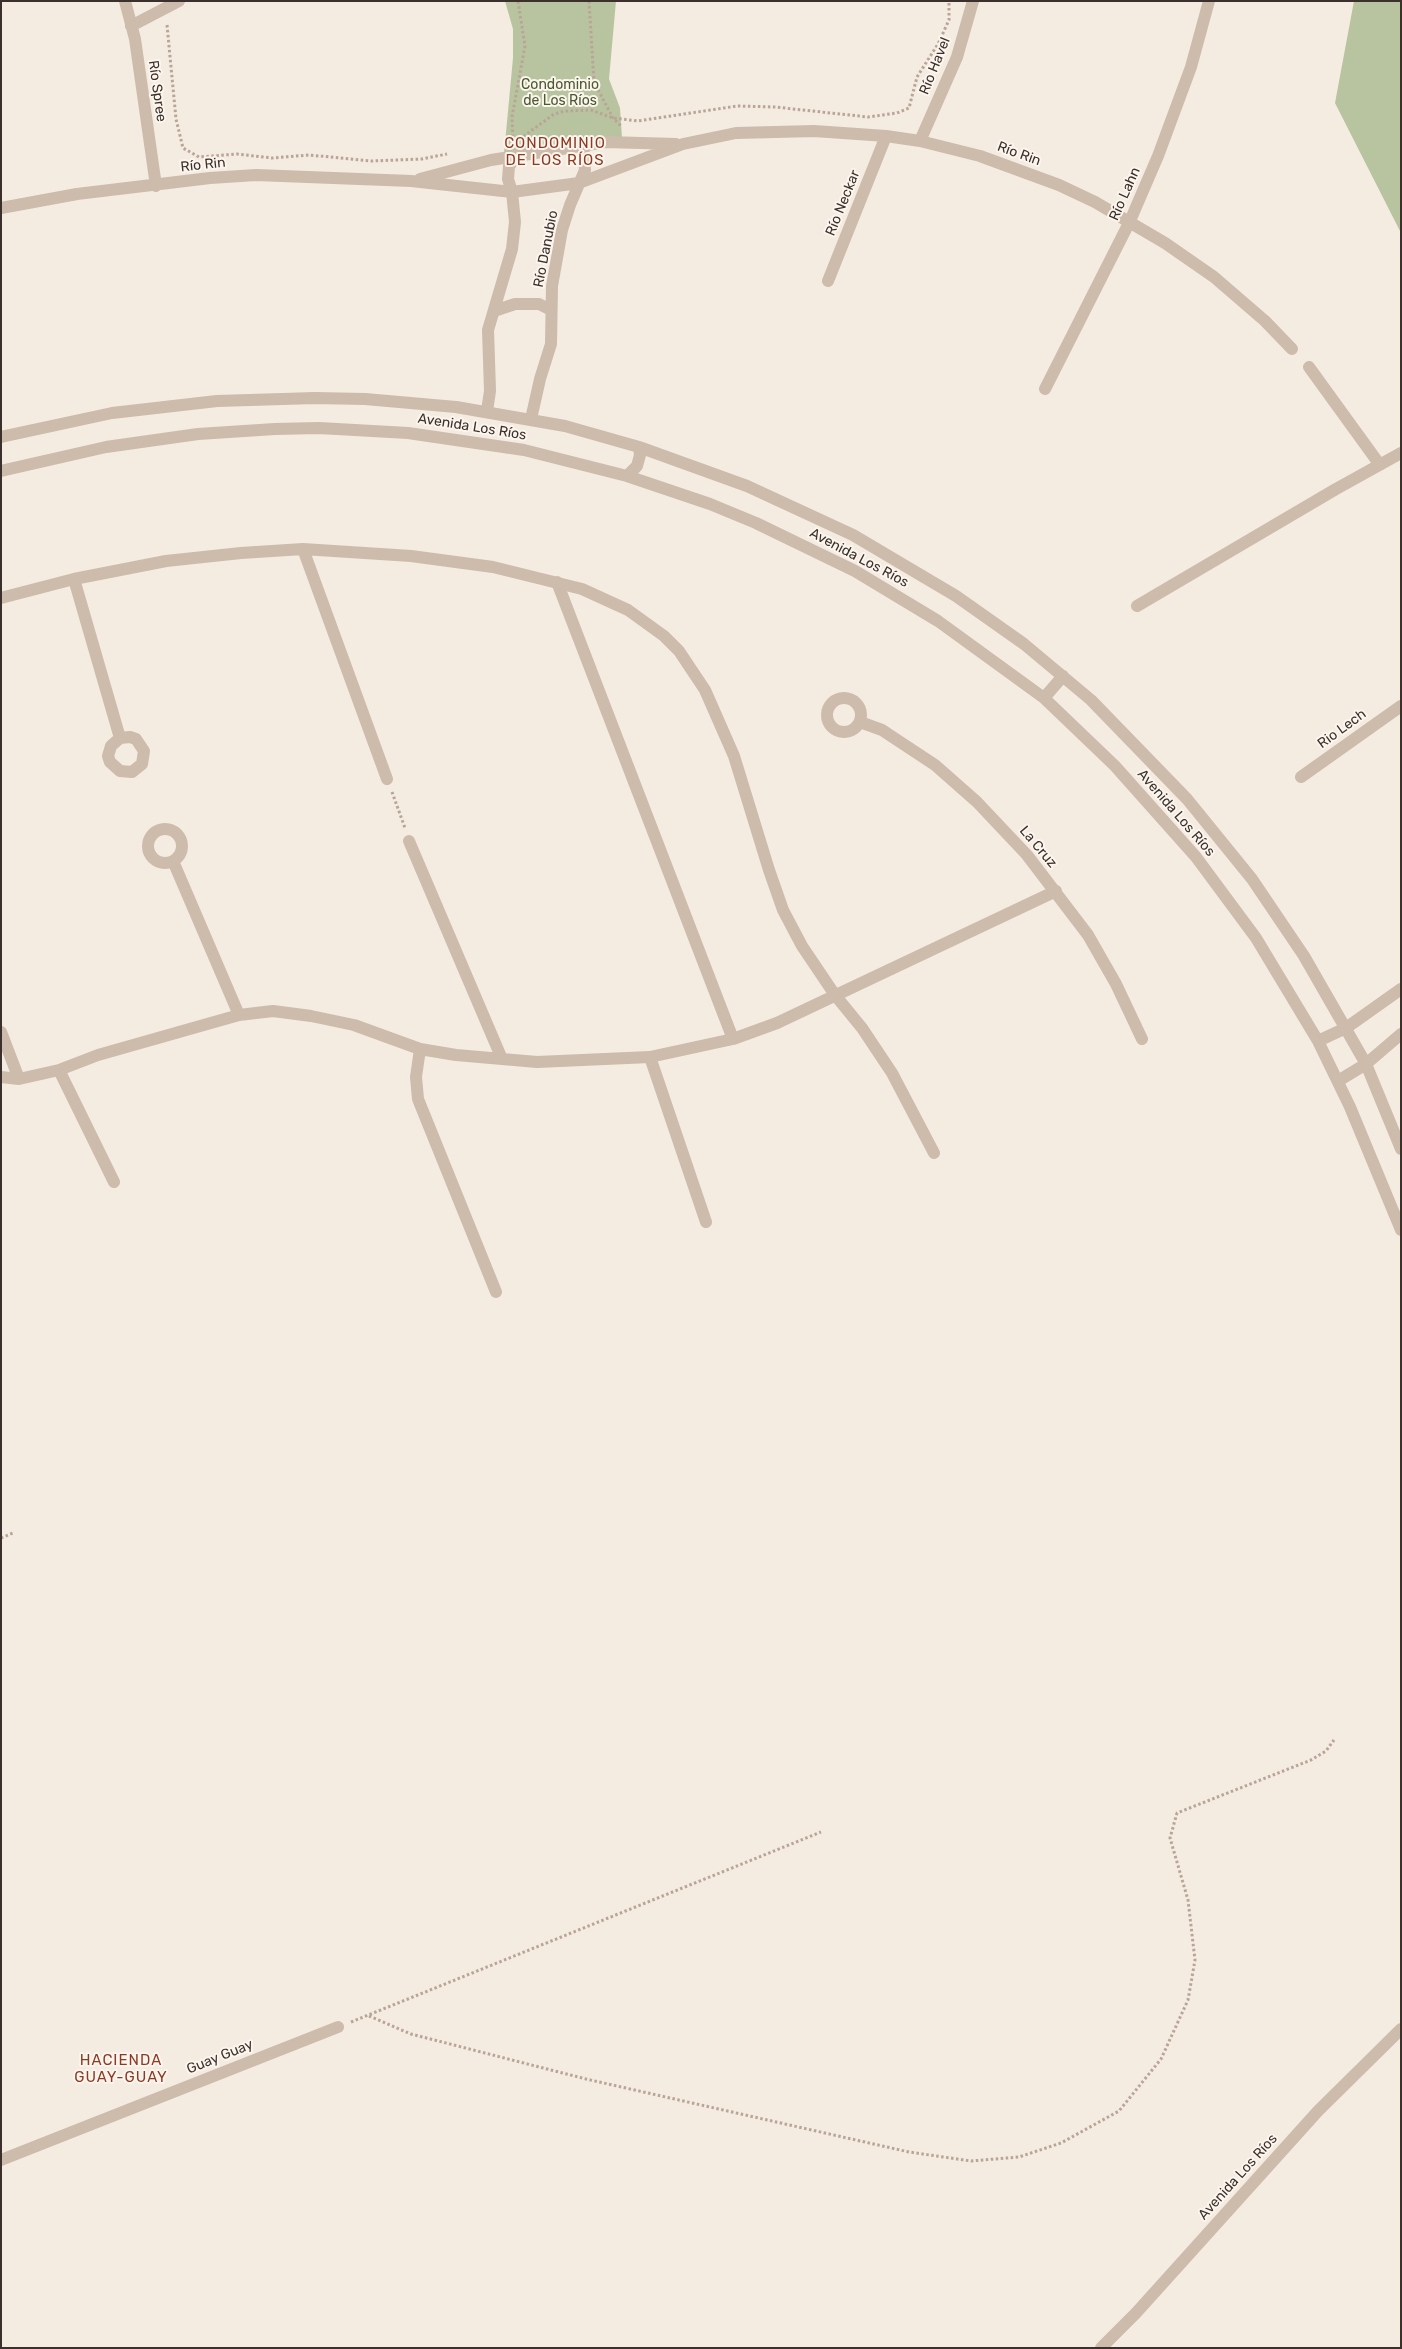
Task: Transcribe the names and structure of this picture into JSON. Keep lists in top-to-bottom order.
{
  "streets": {
    "street": [
      "Río Havel",
      "Río Spree",
      "Río Rin",
      "Río Lahn",
      "Río Neckar",
      "Río Danubio",
      "Avenida Los Ríos",
      "Rio Lech",
      "La Cruz",
      "Guay Guay"
    ]
  },
  "crossings": [
    ["Río Havel", "Río Rin"],
    ["Río Spree", "Río Rin"],
    ["Río Rin", "Río Lahn"],
    ["Río Rin", "Río Neckar"],
    ["Río Rin", "Río Danubio"],
    ["Río Danubio", "Avenida Los Ríos"]
  ],
  "districts": ["CONDOMINIO DE LOS RÍOS", "HACIENDA GUAY-GUAY"],
  "parks": ["Condominio de Los Ríos"]
}
